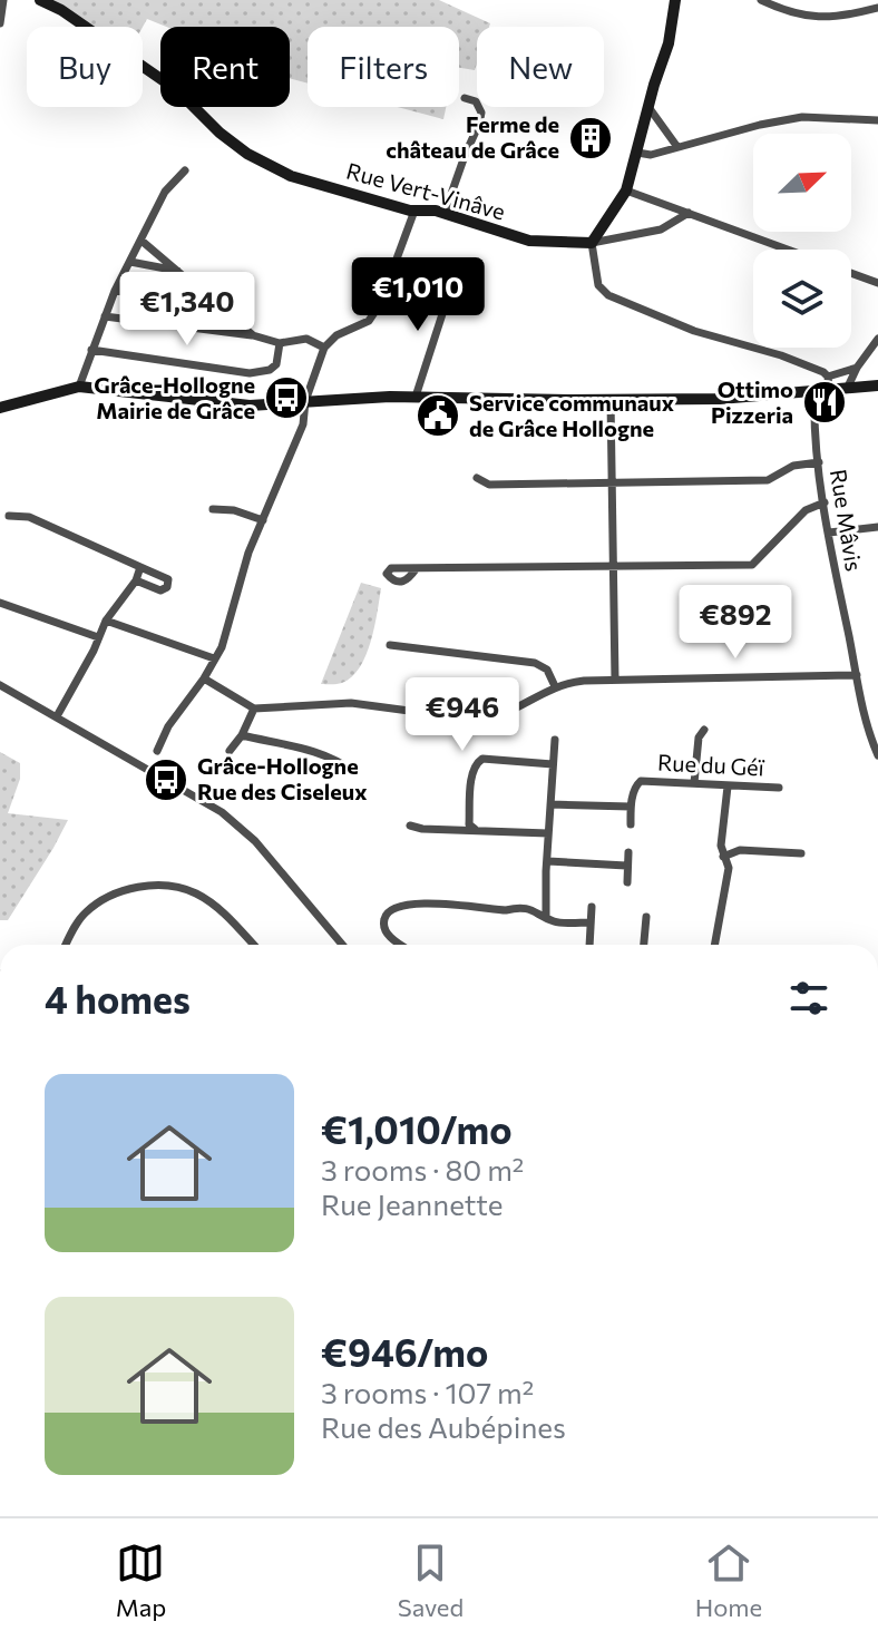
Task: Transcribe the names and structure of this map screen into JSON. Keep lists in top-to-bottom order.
{
  "streets": {
    "street": ["Rue Vert-Vinâve", "Rue Mâvis", "Rue du Géï"]
  },
  "places": {
    "building": ["Ferme de château de Grâce"],
    "bus stop": ["Grâce-Hollogne Mairie de Grâce", "Grâce-Hollogne Rue des Ciseleux"],
    "restaurant": ["Ottimo Pizzeria"],
    "public building": ["Service communaux de Grâce Hollogne"]
  },
  "north": "top right",
  "page": {
    "chip": [
      "Buy",
      "Rent",
      "Filters",
      "New"
    ],
    "price": [
      "€1,010",
      "€1,340",
      "€892",
      "€946"
    ],
    "heading": "4 homes",
    "list": [
      {
        "name": "€1,010/mo",
        "note": "3 rooms · 80 m² · Rue Jeannette"
      },
      {
        "name": "€946/mo",
        "note": "3 rooms · 107 m² · Rue des Aubépines"
      }
    ],
    "tabs": ["Map", "Saved", "Home"]
  }
}
